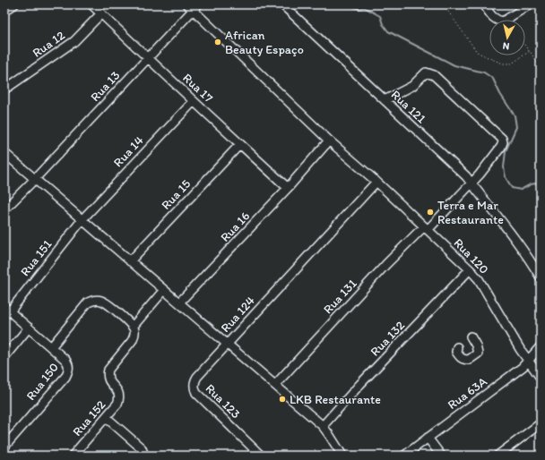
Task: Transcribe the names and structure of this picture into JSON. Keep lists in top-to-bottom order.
{
  "streets": {
    "street": [
      "Rua 12",
      "Rua 13",
      "Rua 17",
      "Rua 121",
      "Rua 14",
      "Rua 15",
      "Rua 16",
      "Rua 120",
      "Rua 151",
      "Rua 131",
      "Rua 124",
      "Rua 132",
      "Rua 150",
      "Rua 63A",
      "Rua 123",
      "Rua 152"
    ]
  },
  "crossings": [
    ["Rua 12", "Rua 17"],
    ["Rua 13", "Rua 17"],
    ["Rua 17", "Rua 14"],
    ["Rua 17", "Rua 15"],
    ["Rua 17", "Rua 16"],
    ["Rua 14", "Rua 151"],
    ["Rua 16", "Rua 120"],
    ["Rua 120", "Rua 131"],
    ["Rua 120", "Rua 124"],
    ["Rua 120", "Rua 132"],
    ["Rua 120", "Rua 63A"],
    ["Rua 151", "Rua 150"],
    ["Rua 131", "Rua 124"],
    ["Rua 124", "Rua 132"],
    ["Rua 124", "Rua 123"]
  ],
  "places": ["African Beauty Espaço", "Terra e Mar Restaurante", "LKB Restaurante"],
  "north": "bottom"
}
